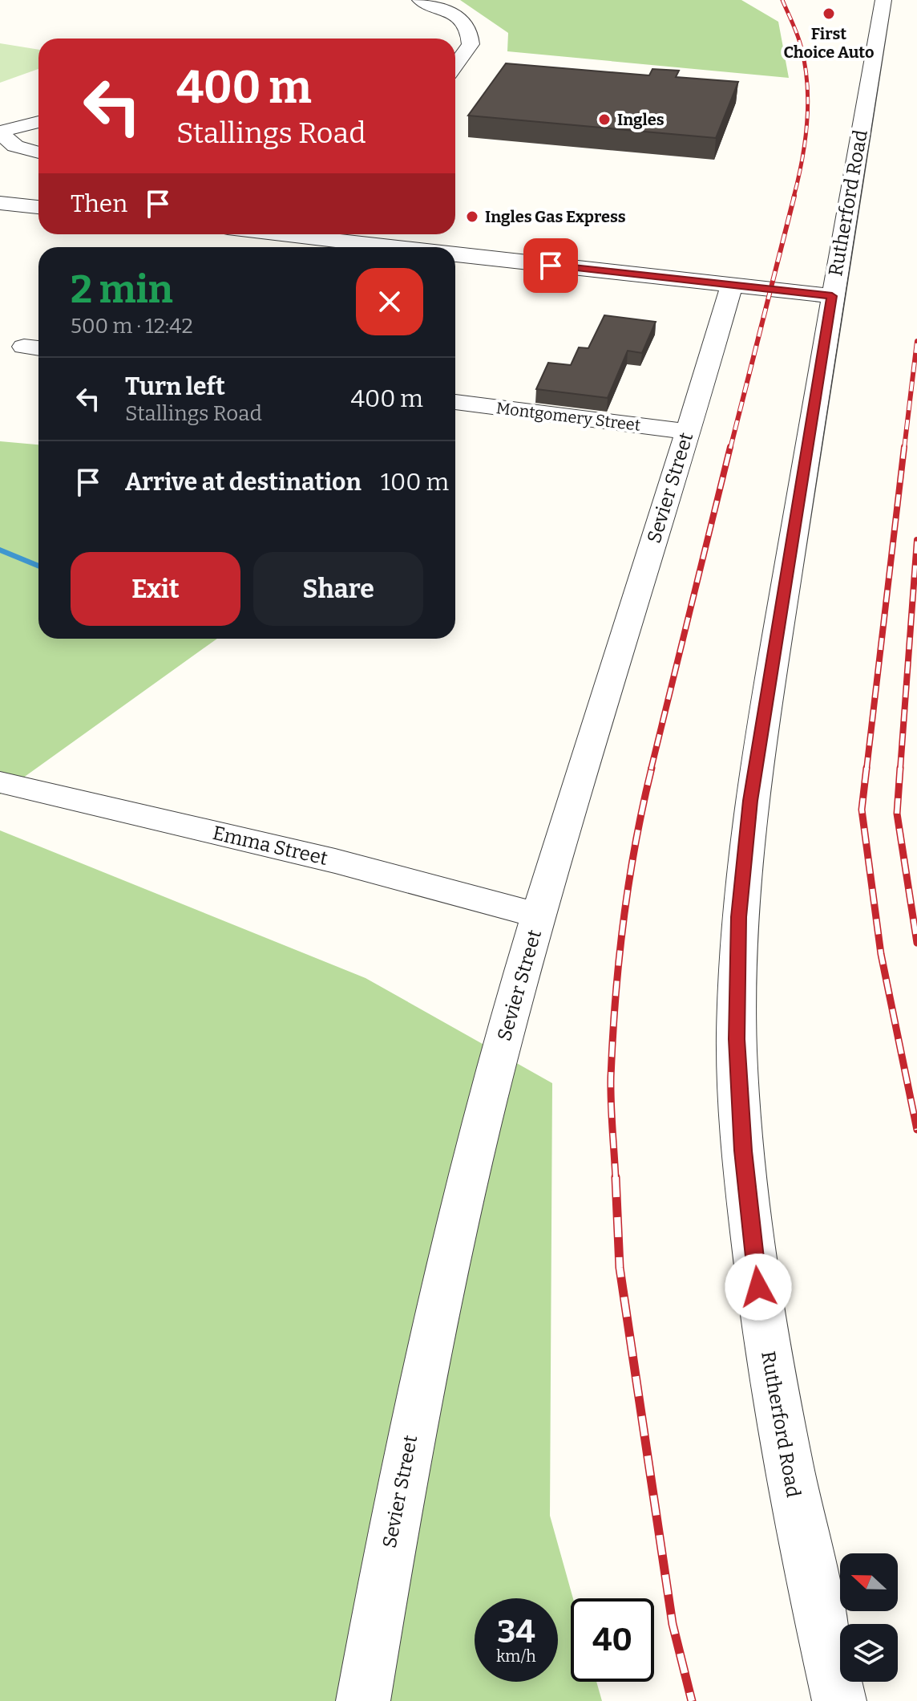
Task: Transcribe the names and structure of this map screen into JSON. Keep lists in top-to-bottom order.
{
  "streets": {
    "street": [
      "Rutherford Road",
      "Montgomery Street",
      "Sevier Street",
      "Emma Street"
    ]
  },
  "crossings": [
    ["Montgomery Street", "Sevier Street"],
    ["Sevier Street", "Emma Street"]
  ],
  "places": ["First Choice Auto", "Ingles", "Ingles Gas Express"],
  "north": "left",
  "page": {
    "turn": ["400 m", "Stallings Road"],
    "then": "Then",
    "heading": ["2 min", "500 m · 12:42"],
    "list": [
      {
        "name": "Turn left",
        "note": "Stallings Road",
        "value": "400 m"
      },
      {
        "name": "Arrive at destination",
        "value": "100 m"
      }
    ],
    "buttons": ["Exit", "Share"],
    "speed": "34 km/h",
    "limit": "40"
  }
}
